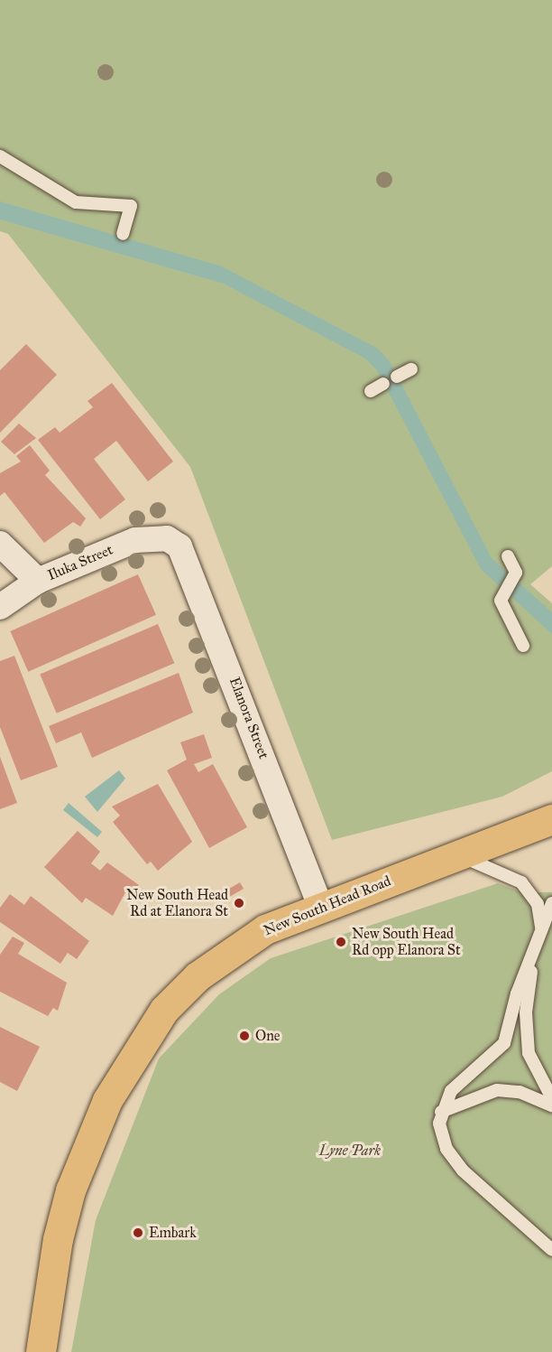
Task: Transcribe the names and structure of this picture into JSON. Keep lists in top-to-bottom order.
{
  "streets": {
    "main road": ["New South Head Road"],
    "street": ["Iluka Street", "Elanora Street"]
  },
  "crossings": [
    ["Iluka Street", "Elanora Street"],
    ["Elanora Street", "New South Head Road"]
  ],
  "parks": ["Lyne Park"],
  "places": [
    "New South Head Rd at Elanora St",
    "New South Head Rd opp Elanora St",
    "One",
    "Embark"
  ]
}
